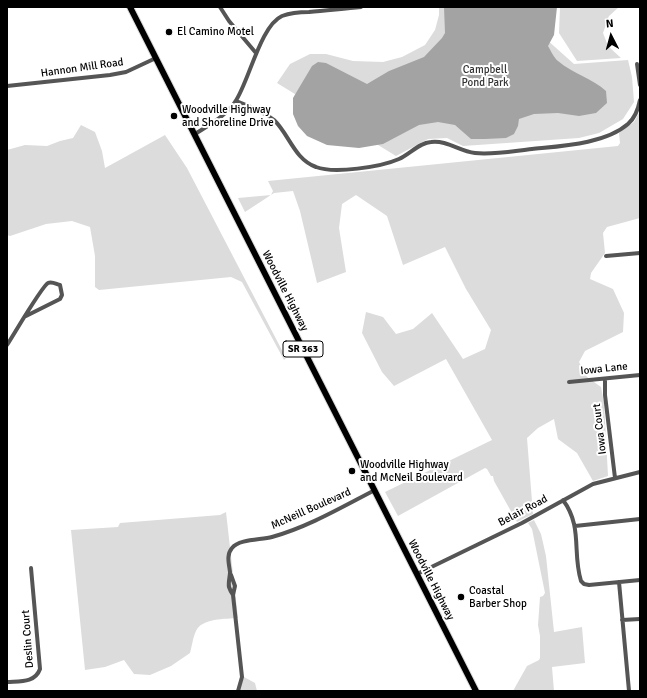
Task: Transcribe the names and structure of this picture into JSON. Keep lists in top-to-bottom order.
{
  "streets": {
    "main road": ["Woodville Highway", "SR 363"],
    "street": [
      "Hannon Mill Road",
      "Iowa Lane",
      "Iowa Court",
      "McNeill Boulevard",
      "Belair Road",
      "Deslin Court"
    ]
  },
  "crossings": [
    ["Hannon Mill Road", "Woodville Highway"],
    ["Woodville Highway", "McNeill Boulevard"],
    ["Woodville Highway", "Belair Road"],
    ["Iowa Lane", "Iowa Court"],
    ["Iowa Court", "Belair Road"]
  ],
  "parks": ["Campbell Pond Park"],
  "places": [
    "El Camino Motel",
    "Woodville Highway and Shoreline Drive",
    "Woodville Highway and McNeil Boulevard",
    "Coastal Barber Shop"
  ],
  "north": "top"
}
